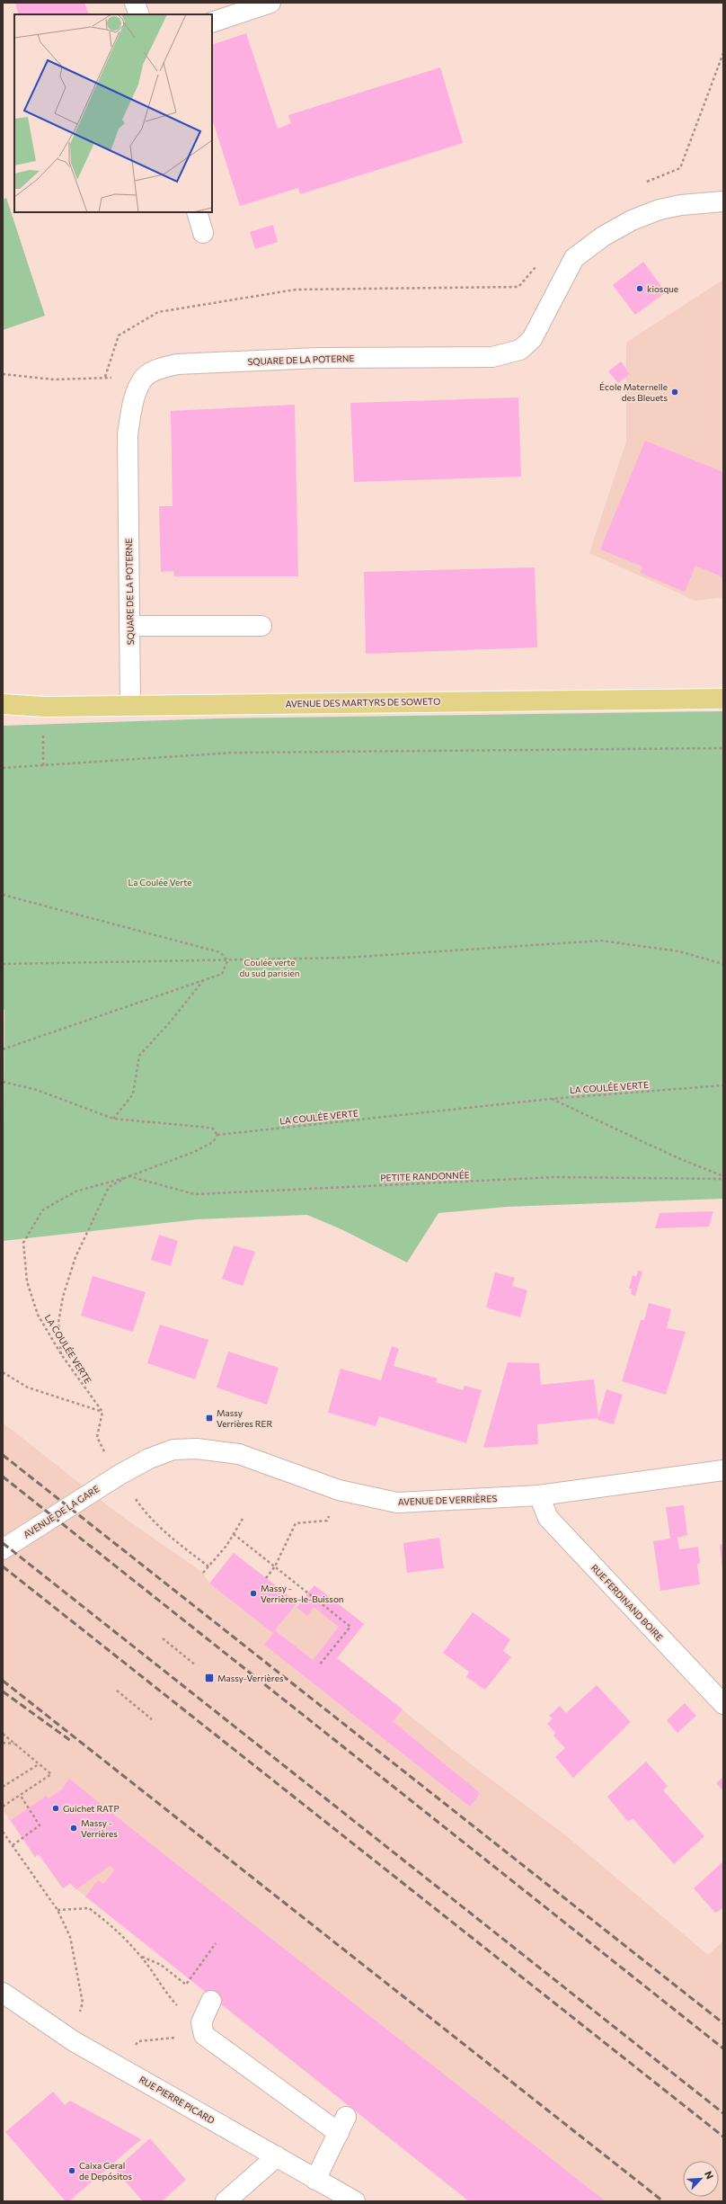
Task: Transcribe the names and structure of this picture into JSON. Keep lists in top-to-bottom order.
{
  "streets": {
    "main road": ["AVENUE DES MARTYRS DE SOWETO"],
    "street": [
      "SQUARE DE LA POTERNE",
      "AVENUE DE VERRIÈRES",
      "AVENUE DE LA GARE",
      "RUE FERDINAND BOIRE",
      "RUE PIERRE PICARD"
    ],
    "path": ["LA COULÉE VERTE", "PETITE RANDONNÉE"]
  },
  "crossings": [
    ["SQUARE DE LA POTERNE", "AVENUE DES MARTYRS DE SOWETO"],
    ["LA COULÉE VERTE", "PETITE RANDONNÉE"],
    ["AVENUE DE VERRIÈRES", "AVENUE DE LA GARE"],
    ["AVENUE DE VERRIÈRES", "RUE FERDINAND BOIRE"]
  ],
  "parks": ["La Coulée Verte", "Coulée verte du sud parisien"],
  "places": {
    "other": [
      "kiosque",
      "École Maternelle des Bleuets",
      "Massy - Verrières-le-Buisson",
      "Guichet RATP",
      "Massy - Verrières",
      "Caixa Geral de Depósitos"
    ],
    "transit": ["Massy Verrières RER", "Massy-Verrières"]
  },
  "north": "top right"
}
